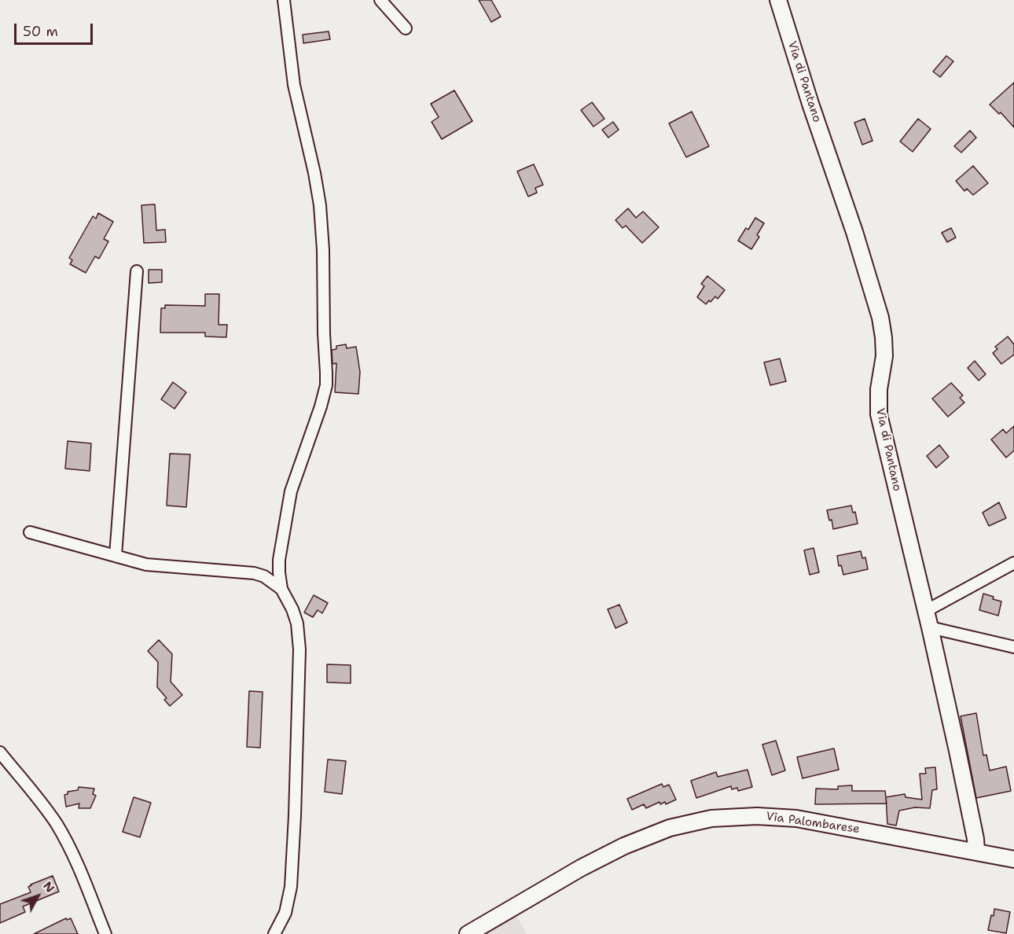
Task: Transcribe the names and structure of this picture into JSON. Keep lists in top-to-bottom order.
{
  "streets": {
    "street": ["Via di Pantano", "Via Palombarese"]
  },
  "crossings": [
    ["Via di Pantano", "Via Palombarese"]
  ],
  "scale_bar": "50 m",
  "north": "top right"
}
